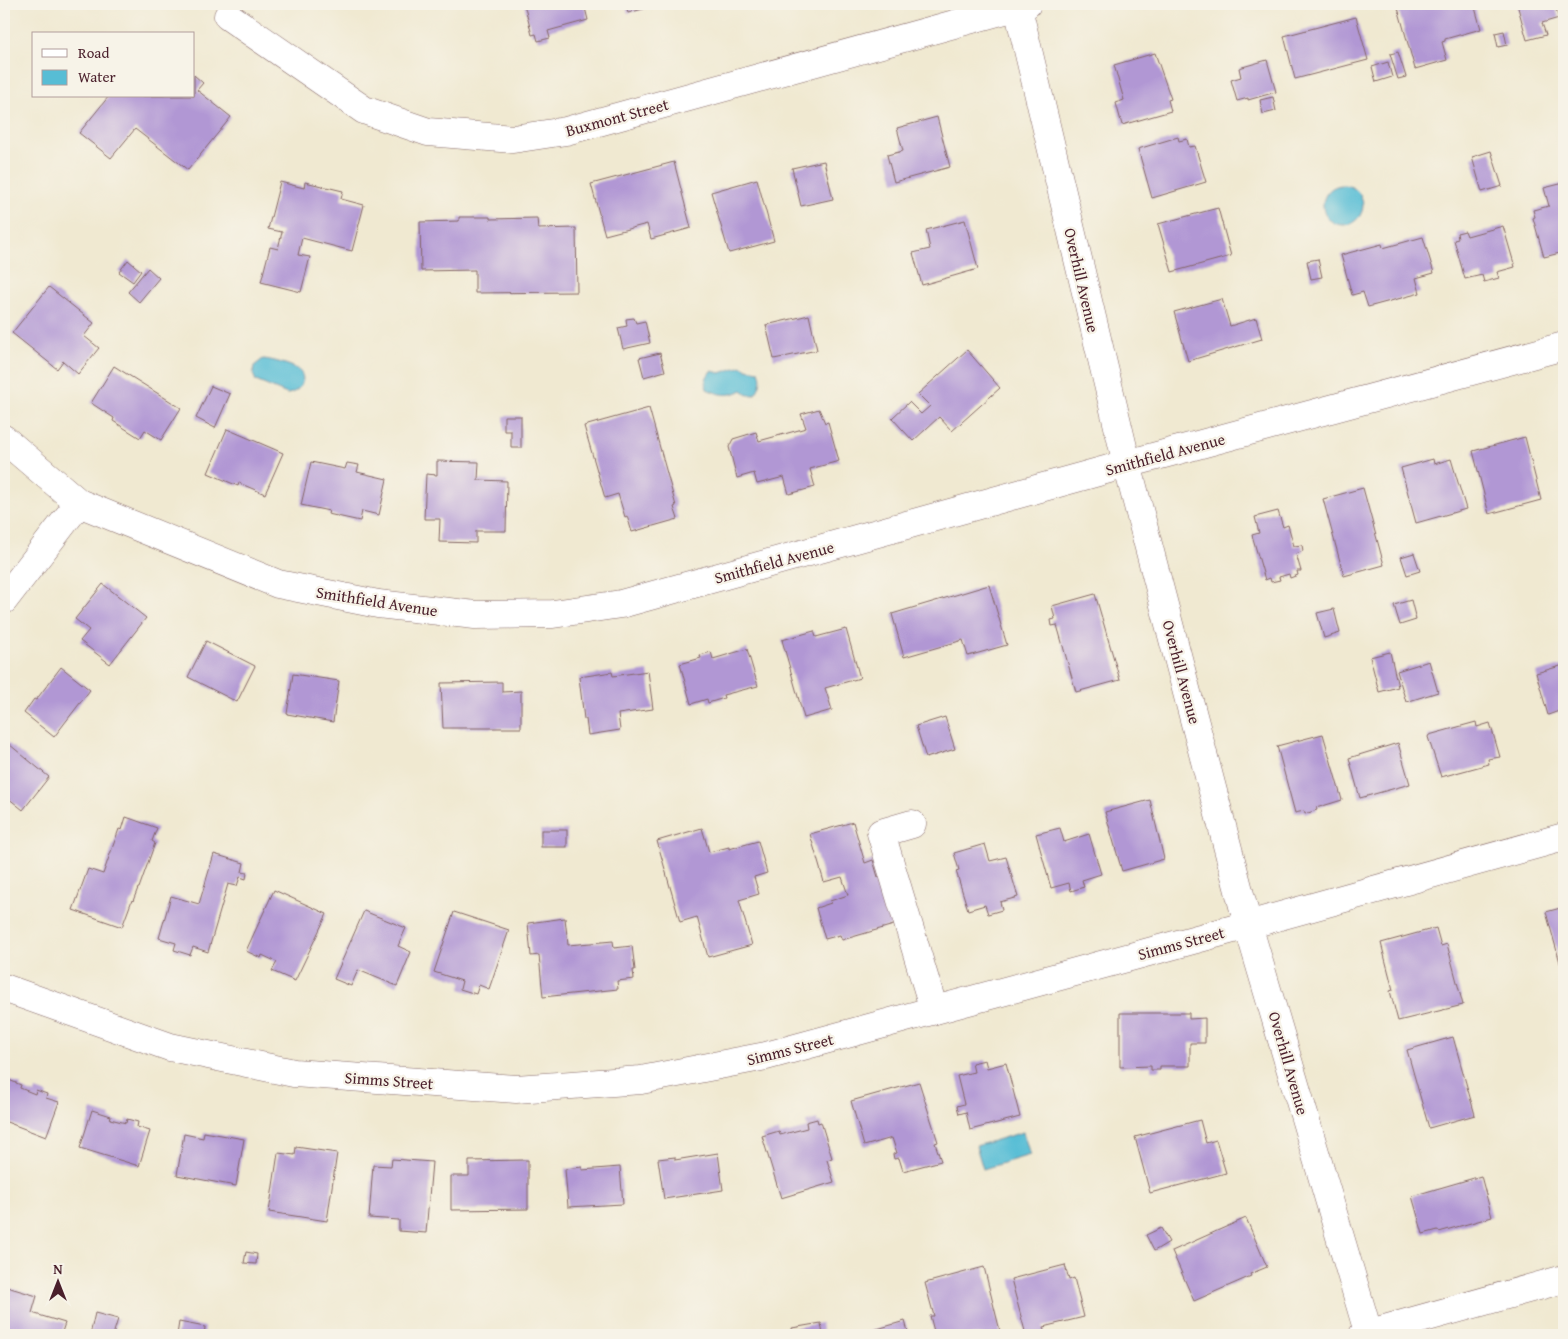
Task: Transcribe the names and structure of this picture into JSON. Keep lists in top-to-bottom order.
{
  "streets": {
    "street": [
      "Buxmont Street",
      "Overhill Avenue",
      "Smithfield Avenue",
      "Simms Street"
    ]
  },
  "crossings": [
    ["Buxmont Street", "Overhill Avenue"],
    ["Overhill Avenue", "Smithfield Avenue"],
    ["Overhill Avenue", "Simms Street"]
  ],
  "legend": ["Road", "Water"],
  "north": "top"
}
